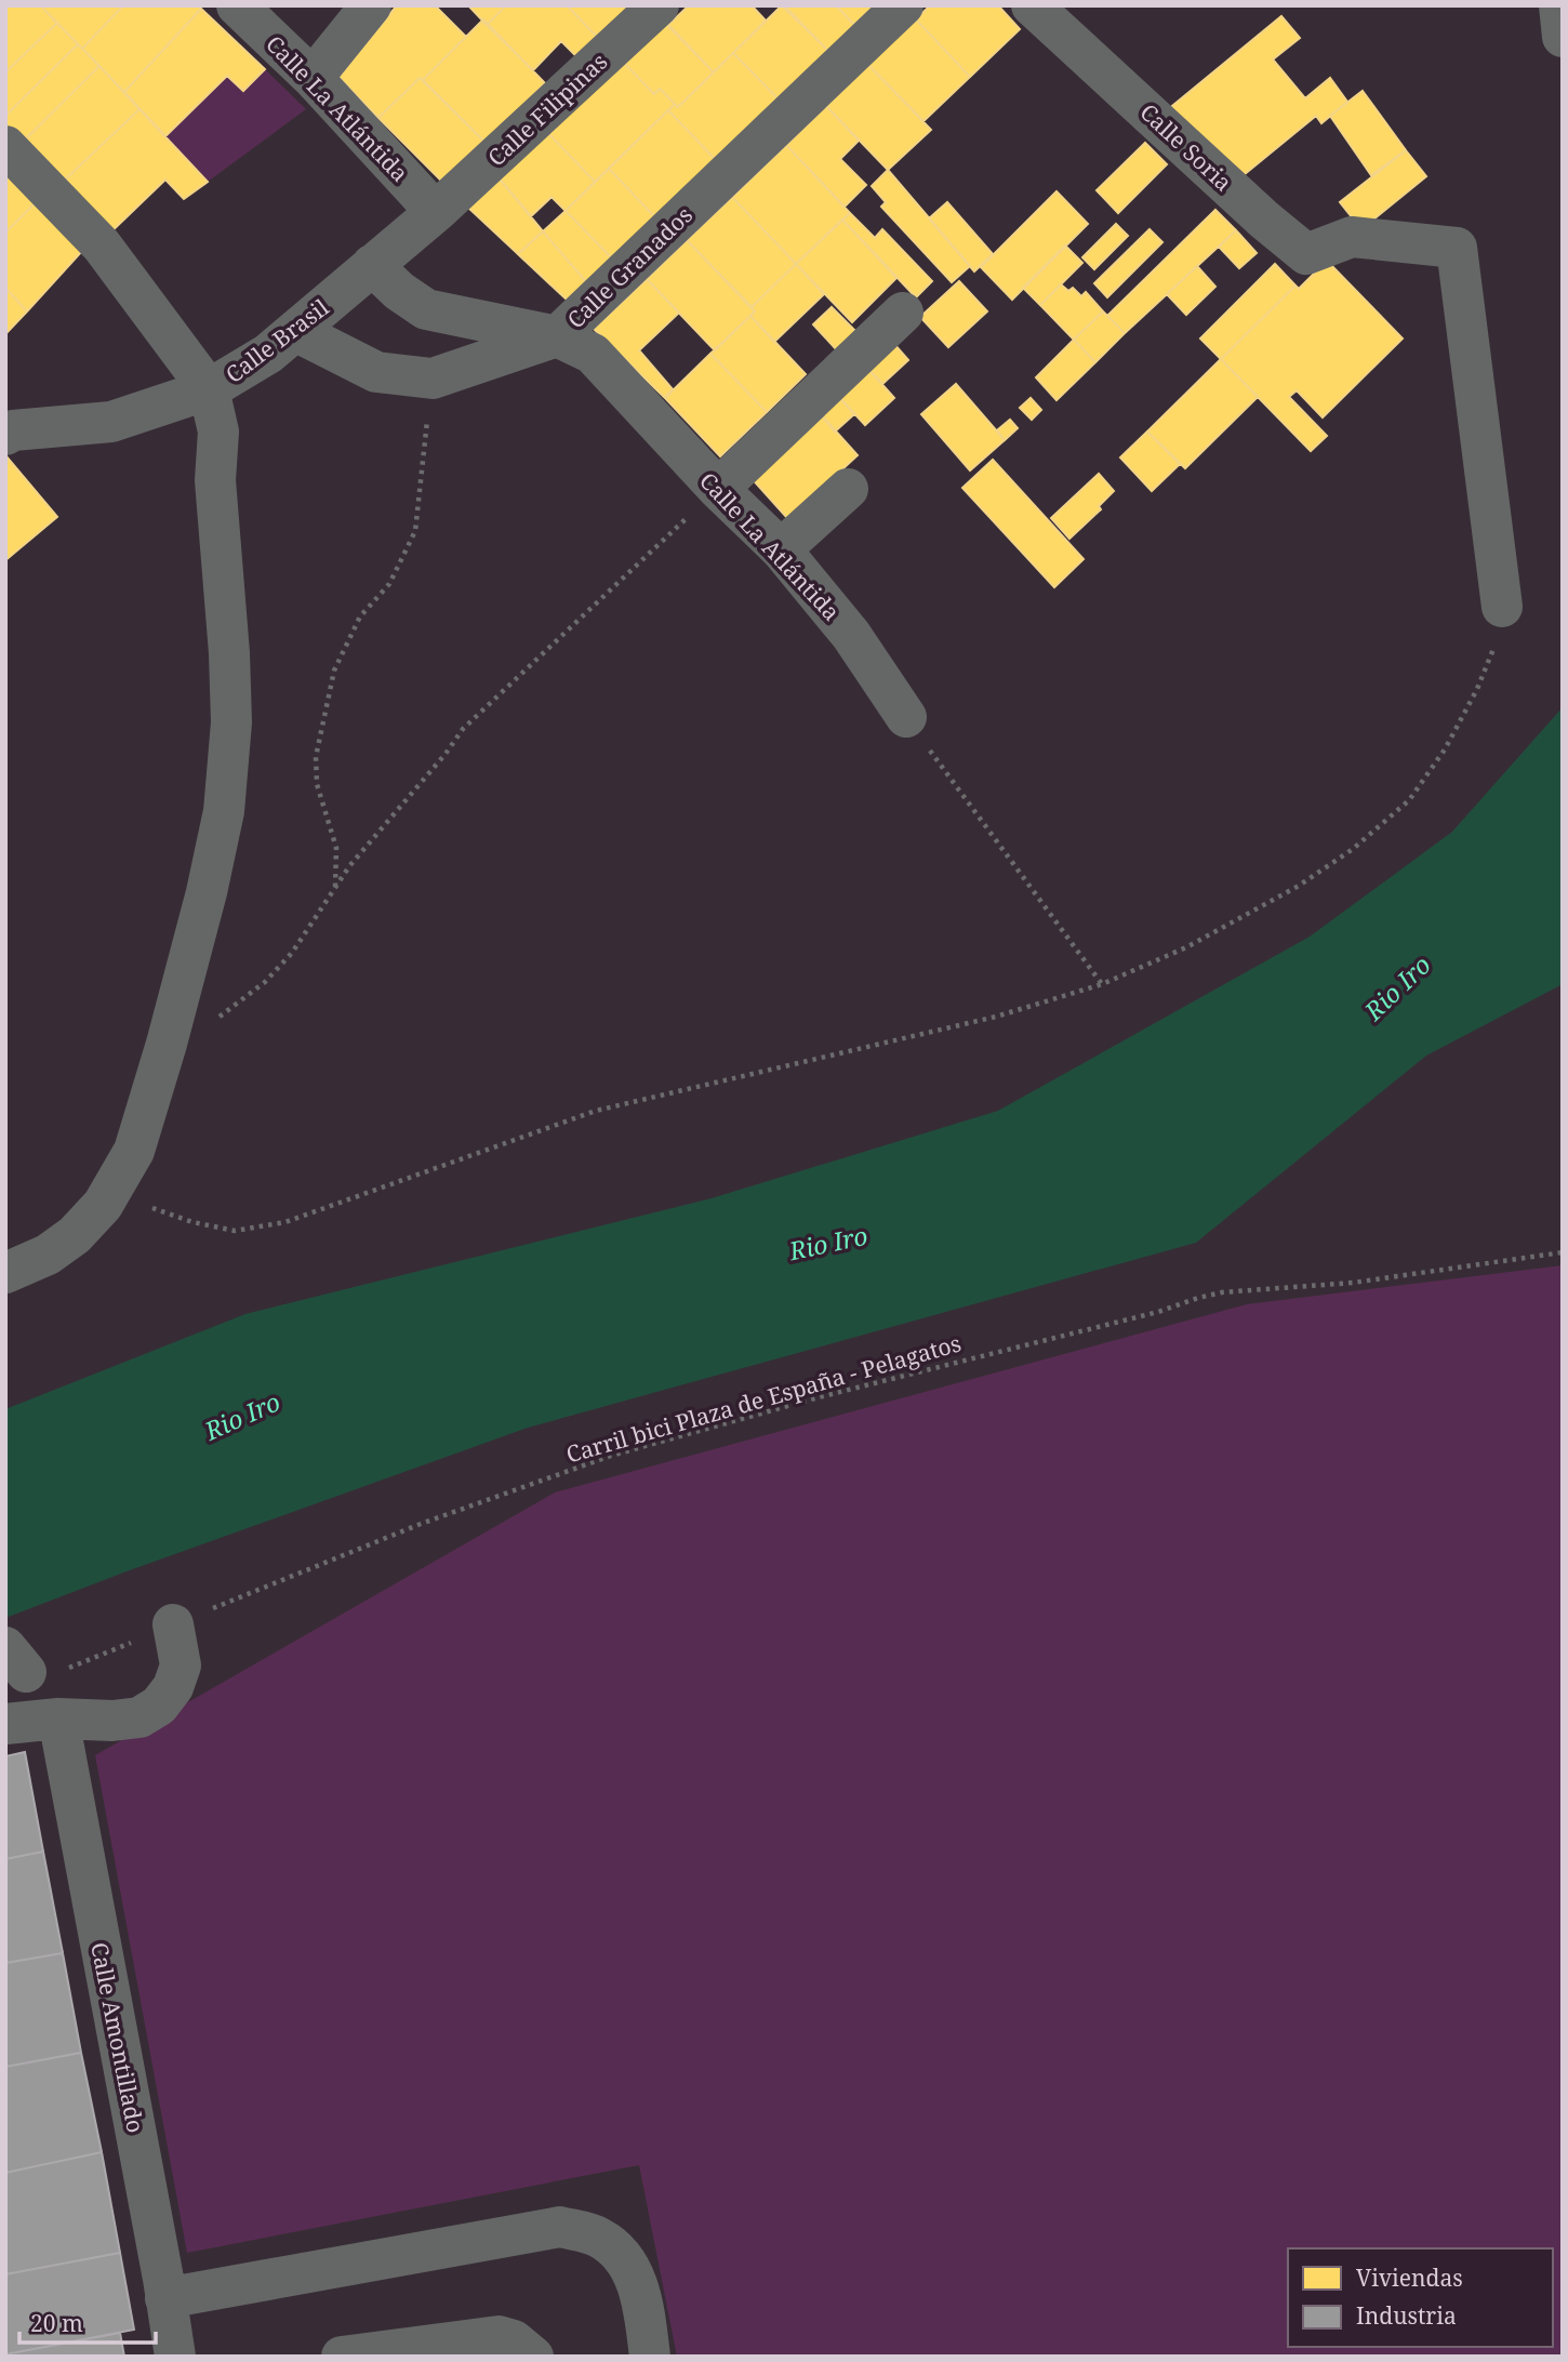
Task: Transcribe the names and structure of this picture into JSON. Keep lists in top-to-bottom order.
{
  "streets": {
    "street": [
      "Calle La Atlántida",
      "Calle Filipinas",
      "Calle Soria",
      "Calle Granados",
      "Calle Brasil",
      "Calle Amontillado"
    ],
    "path": ["Carril bici Plaza de España - Pelagatos"]
  },
  "crossings": [
    ["Calle La Atlántida", "Calle Filipinas"],
    ["Calle La Atlántida", "Calle Granados"],
    ["Calle La Atlántida", "Calle Brasil"],
    ["Calle Filipinas", "Calle Brasil"],
    ["Calle Granados", "Calle Brasil"]
  ],
  "water": ["Rio Iro"],
  "legend": ["Viviendas", "Industria"],
  "scale_bar": "20 m"
}
